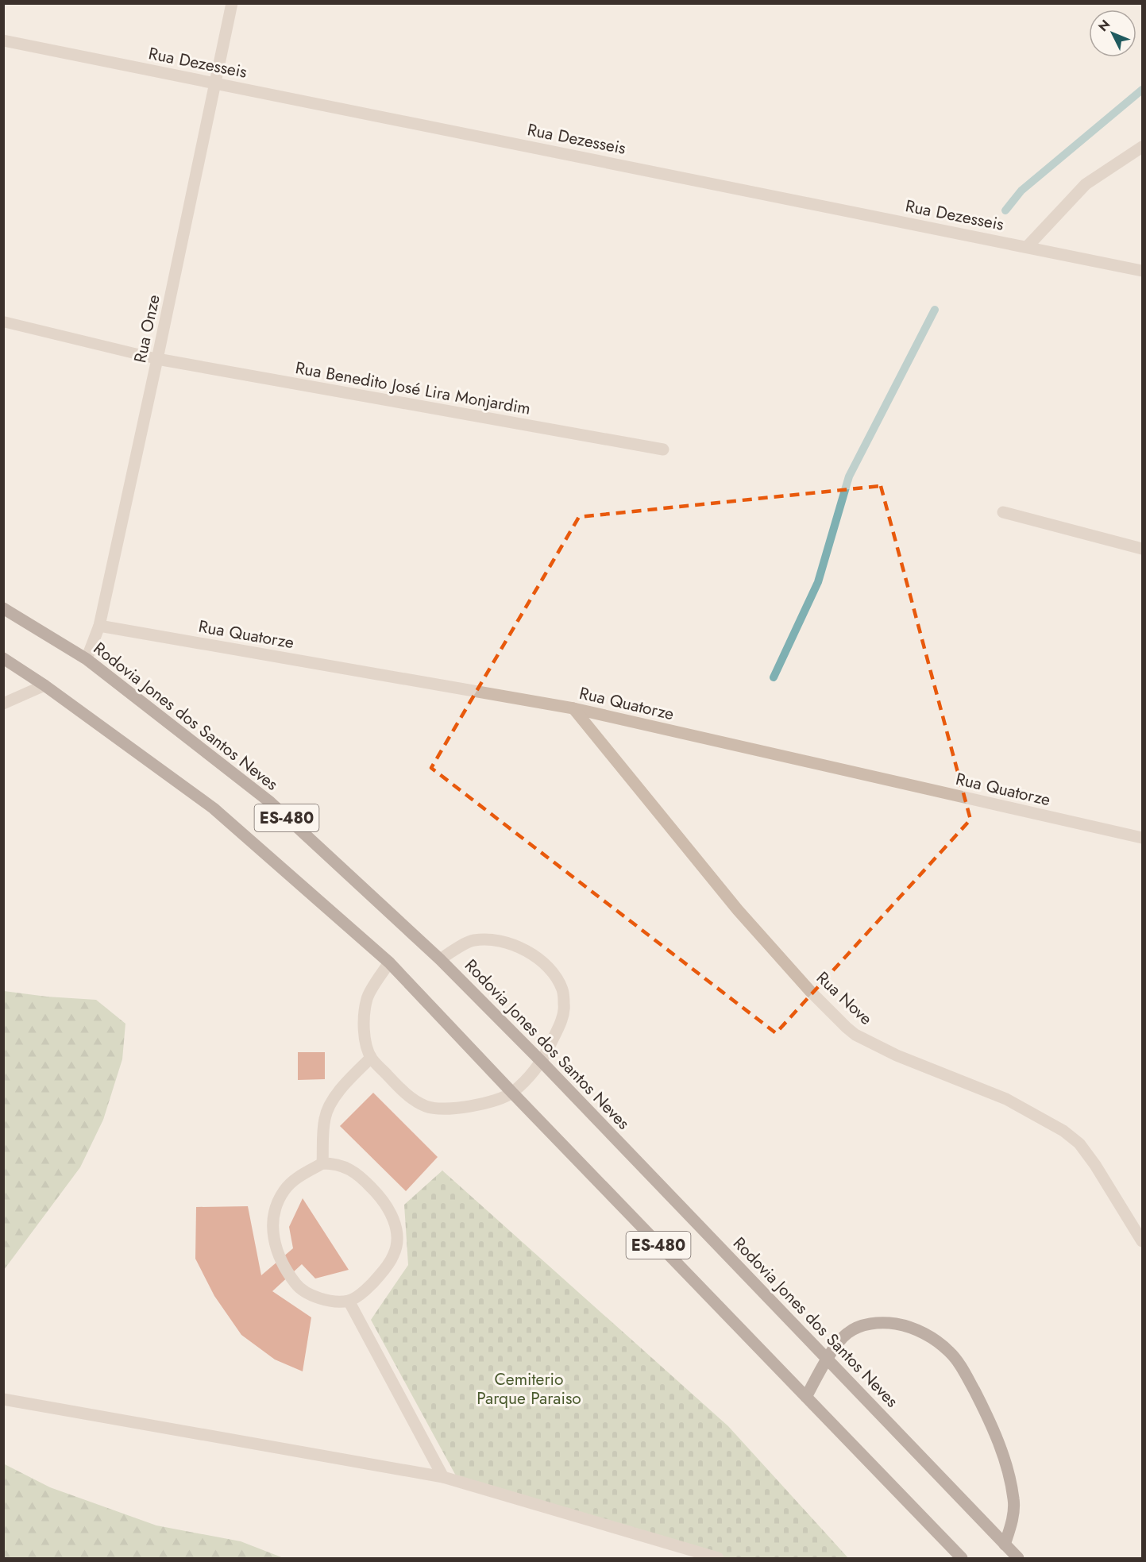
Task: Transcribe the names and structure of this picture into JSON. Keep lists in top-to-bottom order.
{
  "streets": {
    "main road": ["Rodovia Jones dos Santos Neves", "ES-480"],
    "street": [
      "Rua Dezesseis",
      "Rua Onze",
      "Rua Benedito José Lira Monjardim",
      "Rua Quatorze",
      "Rua Nove"
    ]
  },
  "crossings": [
    ["Rua Dezesseis", "Rua Onze"],
    ["Rua Onze", "Rua Benedito José Lira Monjardim"],
    ["Rua Onze", "Rua Quatorze"],
    ["Rua Onze", "Rodovia Jones dos Santos Neves"],
    ["Rua Quatorze", "Rua Nove"]
  ],
  "parks": ["Cemiterio Parque Paraiso"],
  "north": "top left"
}
